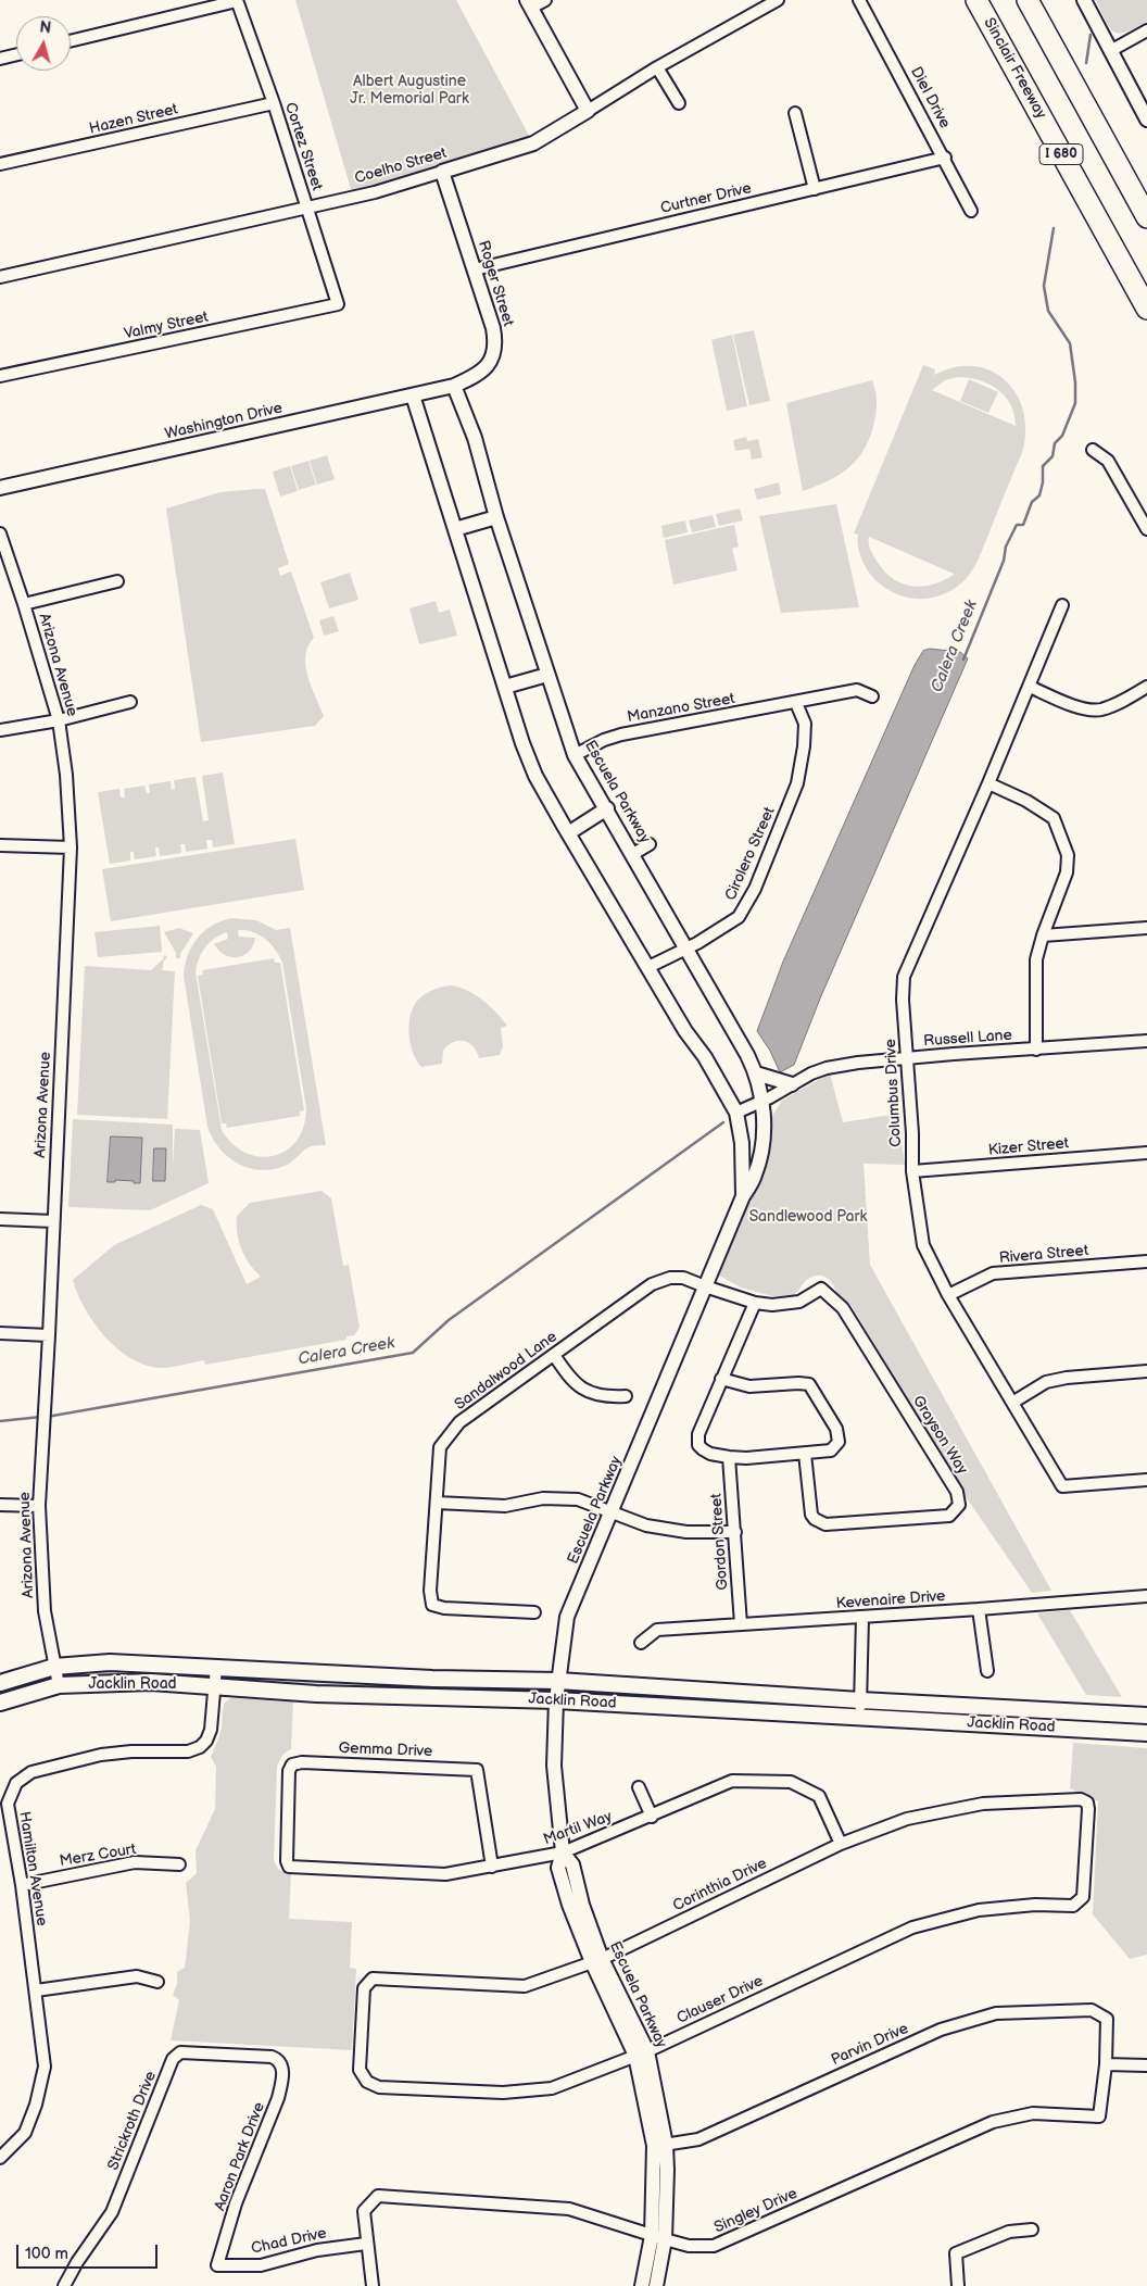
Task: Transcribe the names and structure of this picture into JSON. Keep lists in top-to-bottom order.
{
  "streets": {
    "highway": ["Sinclair Freeway", "I 680"],
    "main road": ["Jacklin Road"],
    "street": [
      "Diel Drive",
      "Hazen Street",
      "Cortez Street",
      "Coelho Street",
      "Curtner Drive",
      "Roger Street",
      "Valmy Street",
      "Washington Drive",
      "Arizona Avenue",
      "Manzano Street",
      "Escuela Parkway",
      "Cirolero Street",
      "Russell Lane",
      "Columbus Drive",
      "Kizer Street",
      "Rivera Street",
      "Sandalwood Lane",
      "Grayson Way",
      "Gordon Street",
      "Kevenaire Drive",
      "Gemma Drive",
      "Martil Way",
      "Merz Court",
      "Hamilton Avenue",
      "Corinthia Drive",
      "Clauser Drive",
      "Parvin Drive",
      "Strickroth Drive",
      "Aaron Park Drive",
      "Singley Drive",
      "Chad Drive"
    ]
  },
  "crossings": [
    ["Diel Drive", "Curtner Drive"],
    ["Hazen Street", "Cortez Street"],
    ["Cortez Street", "Coelho Street"],
    ["Cortez Street", "Valmy Street"],
    ["Coelho Street", "Roger Street"],
    ["Curtner Drive", "Roger Street"],
    ["Roger Street", "Washington Drive"],
    ["Roger Street", "Escuela Parkway"],
    ["Washington Drive", "Escuela Parkway"],
    ["Arizona Avenue", "Jacklin Road"],
    ["Manzano Street", "Escuela Parkway"],
    ["Manzano Street", "Cirolero Street"],
    ["Escuela Parkway", "Cirolero Street"],
    ["Escuela Parkway", "Russell Lane"],
    ["Escuela Parkway", "Sandalwood Lane"],
    ["Escuela Parkway", "Jacklin Road"],
    ["Escuela Parkway", "Martil Way"],
    ["Escuela Parkway", "Corinthia Drive"],
    ["Escuela Parkway", "Clauser Drive"],
    ["Escuela Parkway", "Parvin Drive"],
    ["Escuela Parkway", "Singley Drive"],
    ["Russell Lane", "Columbus Drive"],
    ["Columbus Drive", "Kizer Street"],
    ["Columbus Drive", "Rivera Street"],
    ["Sandalwood Lane", "Grayson Way"],
    ["Gordon Street", "Kevenaire Drive"],
    ["Jacklin Road", "Hamilton Avenue"],
    ["Gemma Drive", "Martil Way"],
    ["Martil Way", "Corinthia Drive"],
    ["Merz Court", "Hamilton Avenue"],
    ["Corinthia Drive", "Clauser Drive"],
    ["Parvin Drive", "Singley Drive"],
    ["Strickroth Drive", "Aaron Park Drive"],
    ["Aaron Park Drive", "Chad Drive"],
    ["Singley Drive", "Chad Drive"]
  ],
  "water": ["Calera Creek"],
  "parks": ["Albert Augustine Jr. Memorial Park", "Sandlewood Park"],
  "scale_bar": "100 m",
  "north": "top"
}
